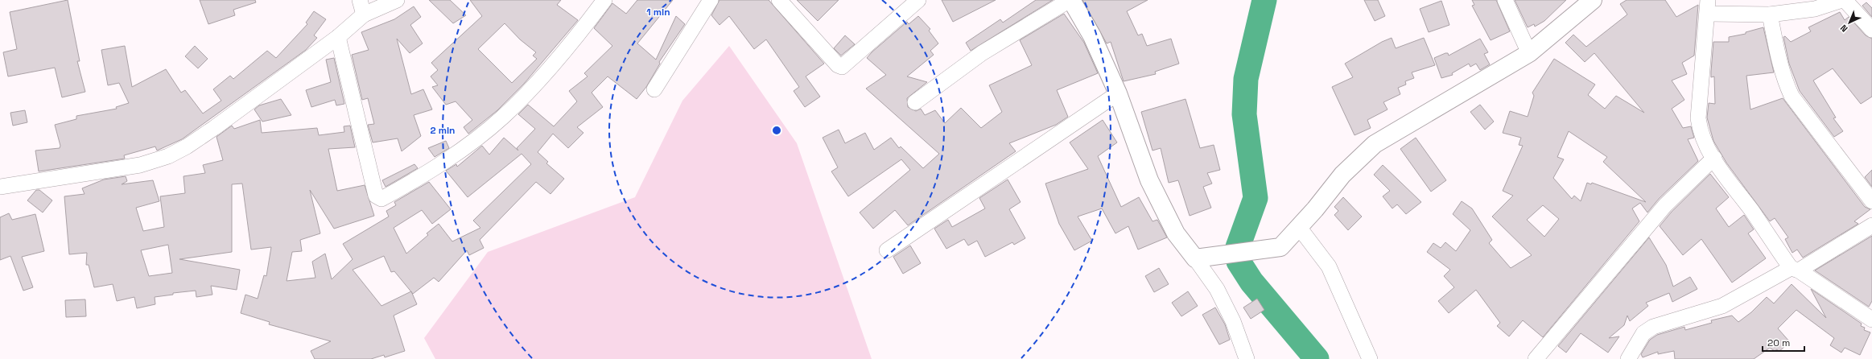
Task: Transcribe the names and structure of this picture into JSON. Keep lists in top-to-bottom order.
{
  "scale_bar": "20 m",
  "north": "bottom left",
  "rings": ["1 min", "2 min"]
}
